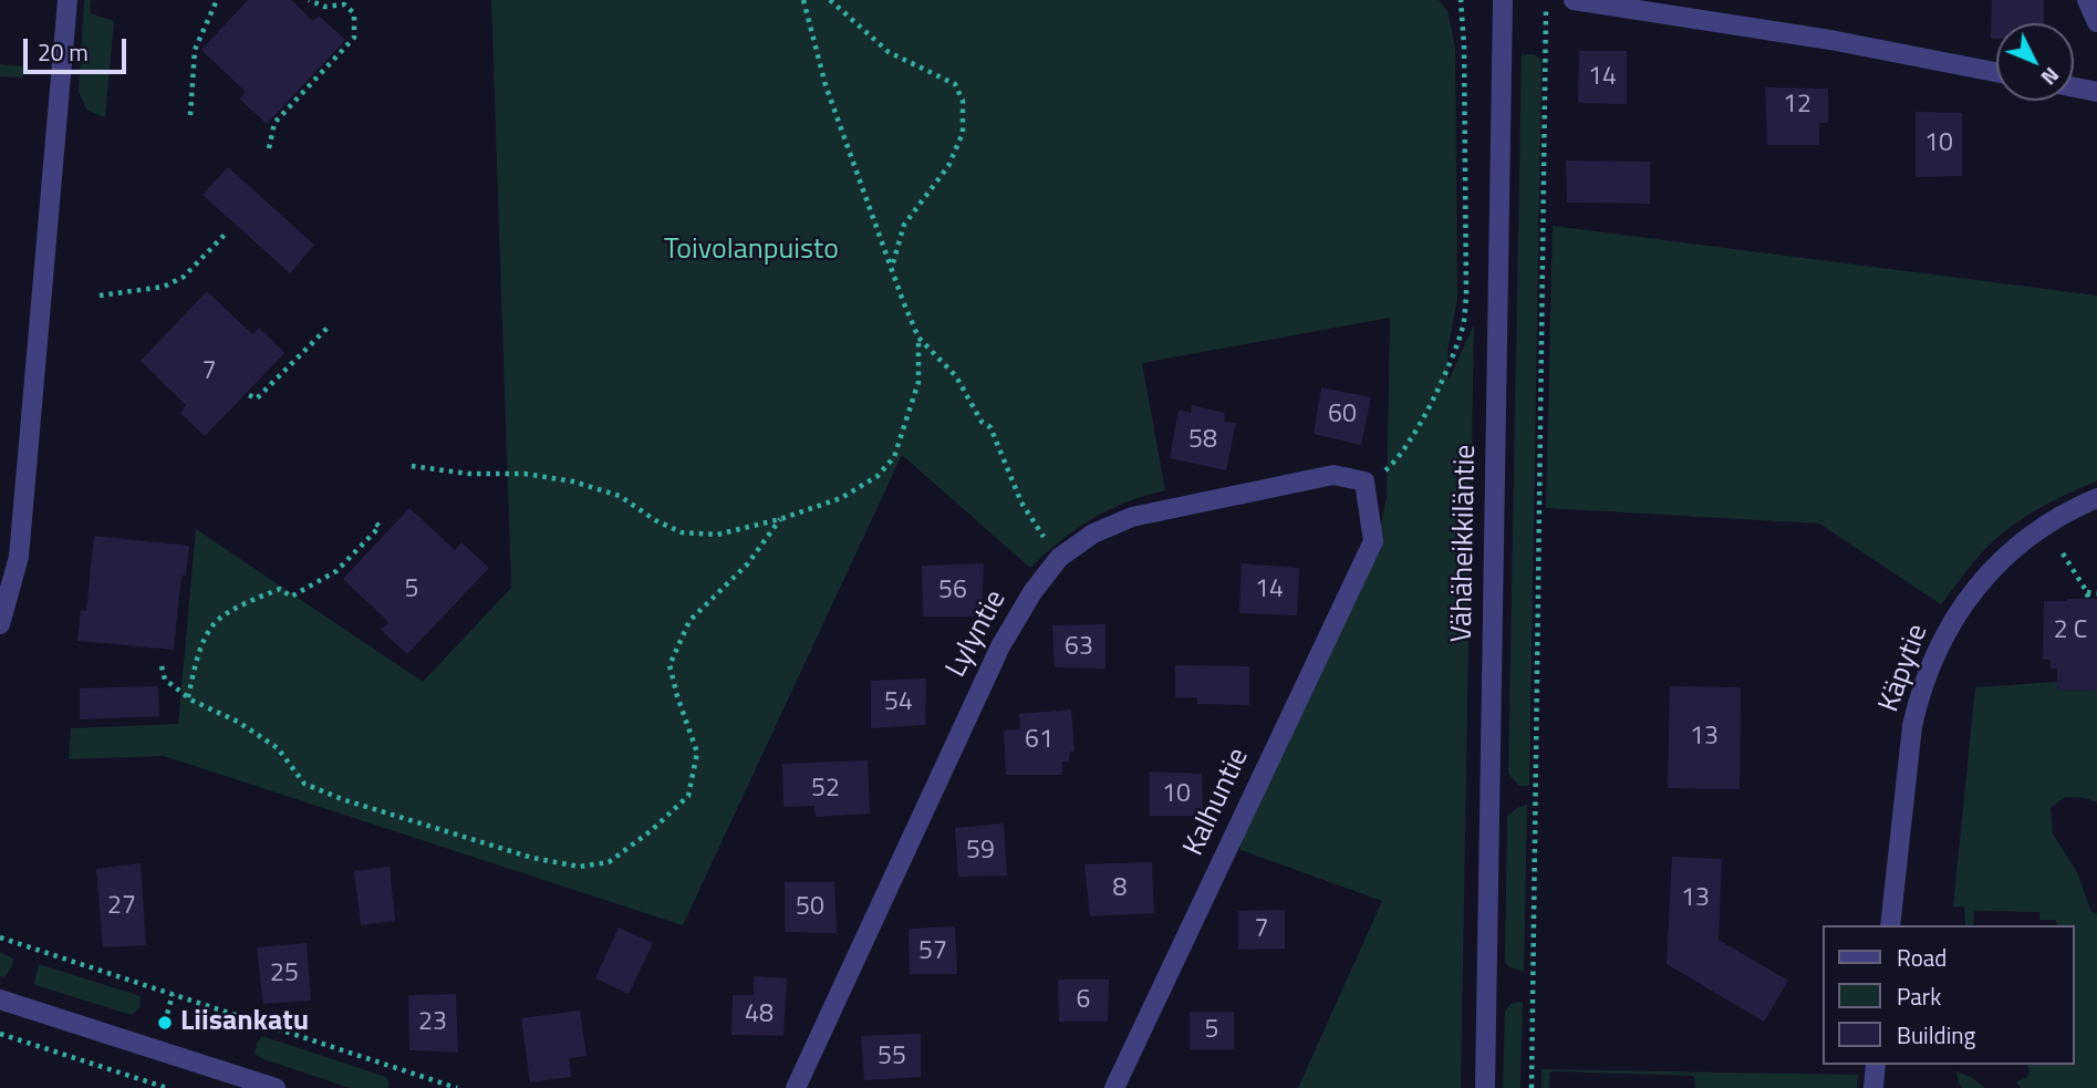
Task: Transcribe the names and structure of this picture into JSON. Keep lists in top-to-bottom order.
{
  "streets": {
    "street": [
      "Vähäheikkiläntie",
      "Lylyntie",
      "Käpytie",
      "Kalhuntie"
    ]
  },
  "crossings": [
    ["Lylyntie", "Kalhuntie"]
  ],
  "parks": ["Toivolanpuisto"],
  "places": ["Liisankatu"],
  "house_numbers": [
    "14",
    "12",
    "10",
    "7",
    "60",
    "58",
    "5",
    "14",
    "56",
    "2 C",
    "63",
    "54",
    "13",
    "61",
    "52",
    "10",
    "59",
    "8",
    "13",
    "27",
    "50",
    "7",
    "57",
    "25",
    "6",
    "48",
    "23",
    "5",
    "55"
  ],
  "legend": ["Road", "Park", "Building"],
  "scale_bar": "20 m",
  "north": "bottom right"
}
